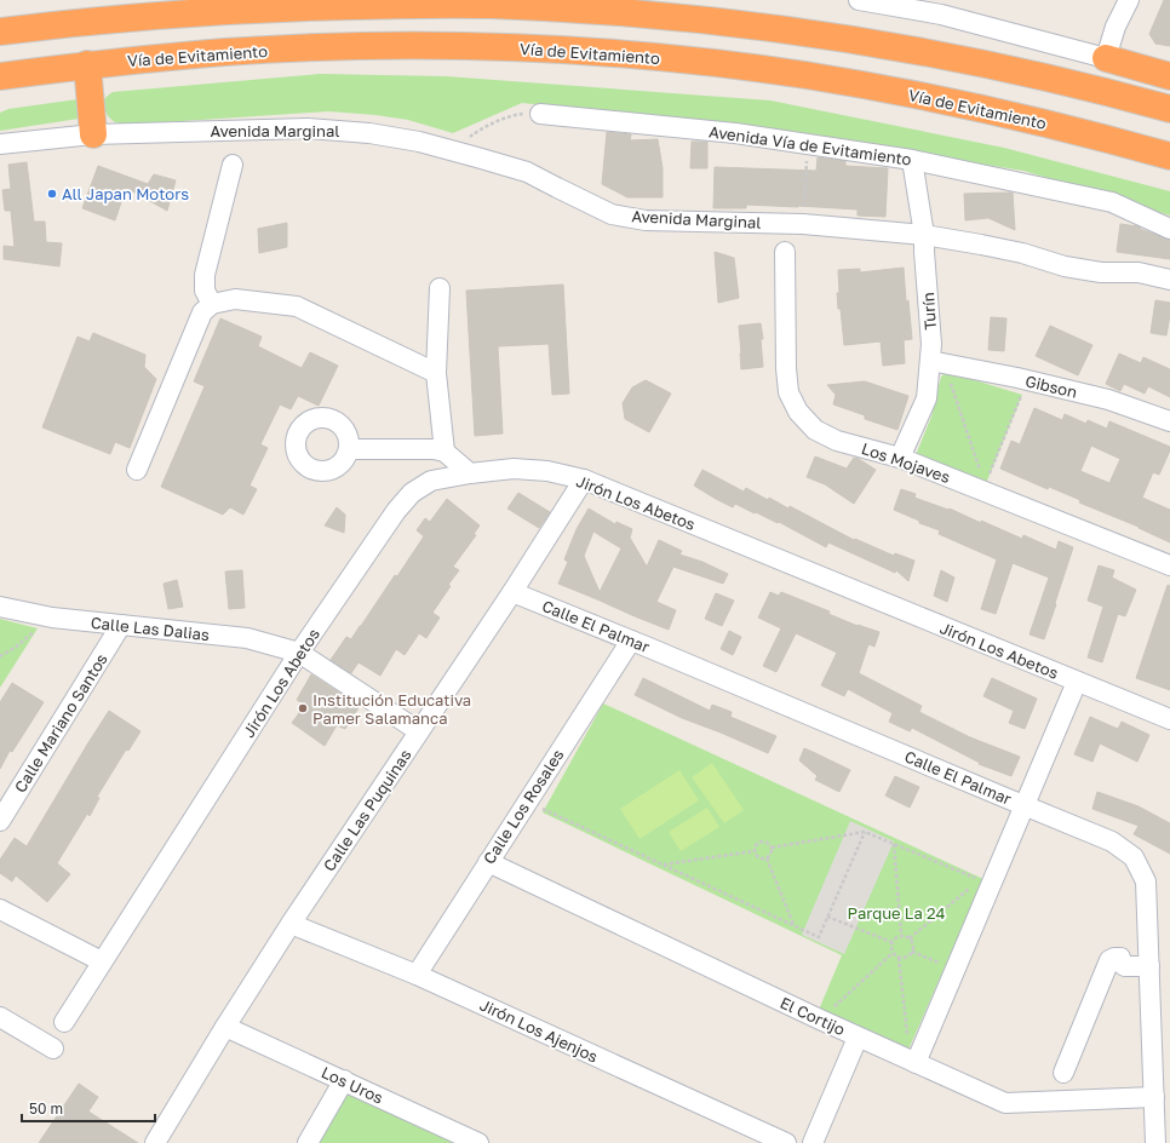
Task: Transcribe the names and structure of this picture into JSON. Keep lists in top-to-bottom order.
{
  "streets": {
    "highway": ["Vía de Evitamiento"],
    "street": [
      "Avenida Marginal",
      "Avenida Vía de Evitamiento",
      "Turín",
      "Gibson",
      "Los Mojaves",
      "Jirón Los Abetos",
      "Calle El Palmar",
      "Calle Las Dalias",
      "Calle Mariano Santos",
      "Calle Los Rosales",
      "Calle Las Puquinas",
      "El Cortijo",
      "Jirón Los Ajenjos",
      "Los Uros"
    ]
  },
  "crossings": [
    ["Avenida Marginal", "Turín"],
    ["Avenida Vía de Evitamiento", "Turín"],
    ["Turín", "Gibson"],
    ["Turín", "Los Mojaves"],
    ["Jirón Los Abetos", "Calle Las Dalias"],
    ["Jirón Los Abetos", "Calle Las Puquinas"],
    ["Calle El Palmar", "Calle Los Rosales"],
    ["Calle El Palmar", "Calle Las Puquinas"],
    ["Calle El Palmar", "El Cortijo"],
    ["Calle Las Dalias", "Calle Mariano Santos"],
    ["Calle Las Dalias", "Calle Las Puquinas"],
    ["Calle Los Rosales", "El Cortijo"],
    ["Calle Los Rosales", "Jirón Los Ajenjos"],
    ["Calle Las Puquinas", "Jirón Los Ajenjos"],
    ["Calle Las Puquinas", "Los Uros"]
  ],
  "parks": ["Parque La 24"],
  "places": ["All Japan Motors", "Institución Educativa Pamer Salamanca"],
  "scale_bar": "50 m"
}
